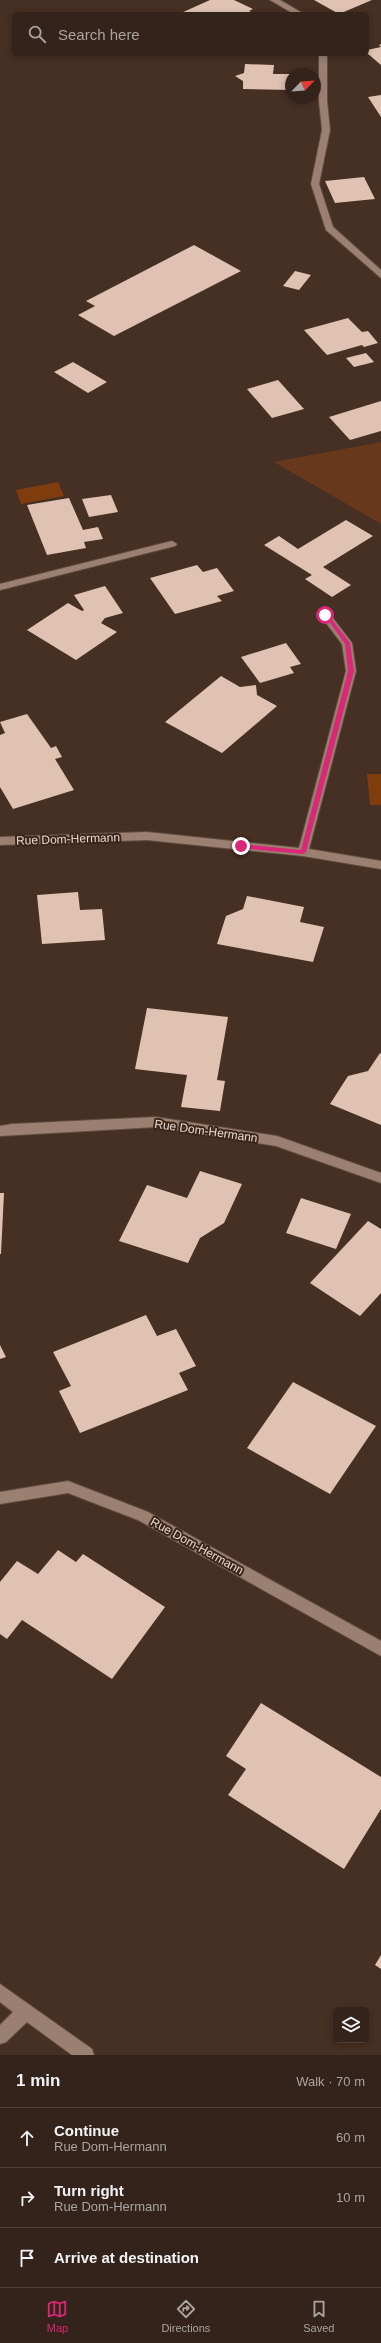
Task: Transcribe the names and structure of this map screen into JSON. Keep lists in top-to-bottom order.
{
  "streets": {
    "street": ["Rue Dom-Hermann"]
  },
  "north": "top right",
  "page": {
    "search": "Search here",
    "heading": ["1 min", "Walk · 70 m"],
    "list": [
      ["Continue", "Rue Dom-Hermann", "60 m"],
      ["Turn right", "Rue Dom-Hermann", "10 m"],
      "Arrive at destination"
    ],
    "nav": ["Map", "Directions", "Saved"]
  }
}
